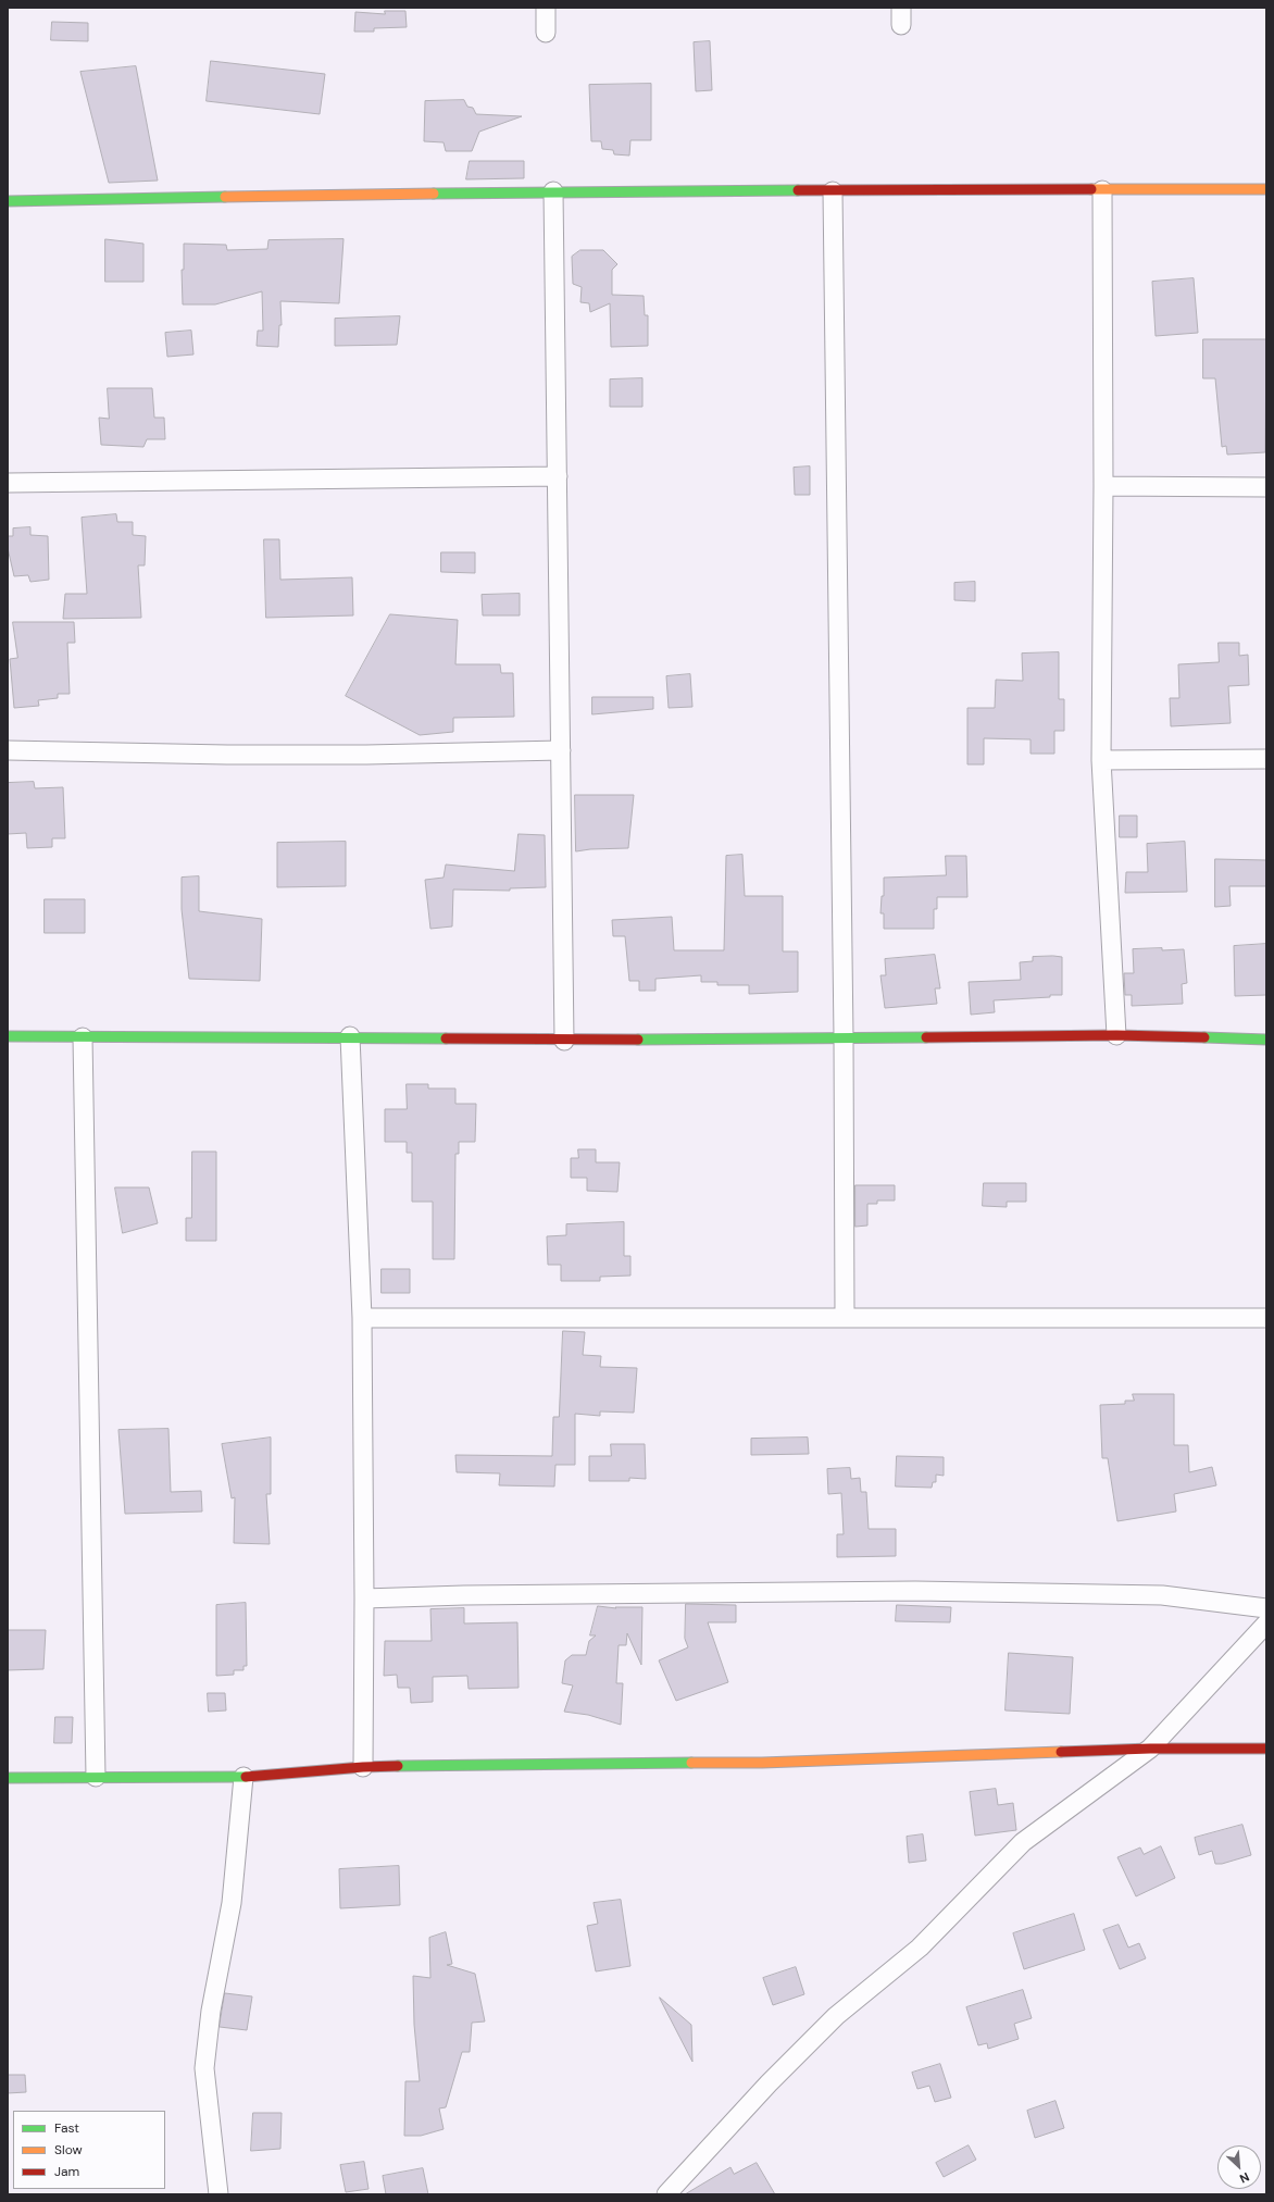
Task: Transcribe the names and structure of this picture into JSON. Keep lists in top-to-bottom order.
{
  "legend": ["Fast", "Slow", "Jam"],
  "north": "bottom right"
}
